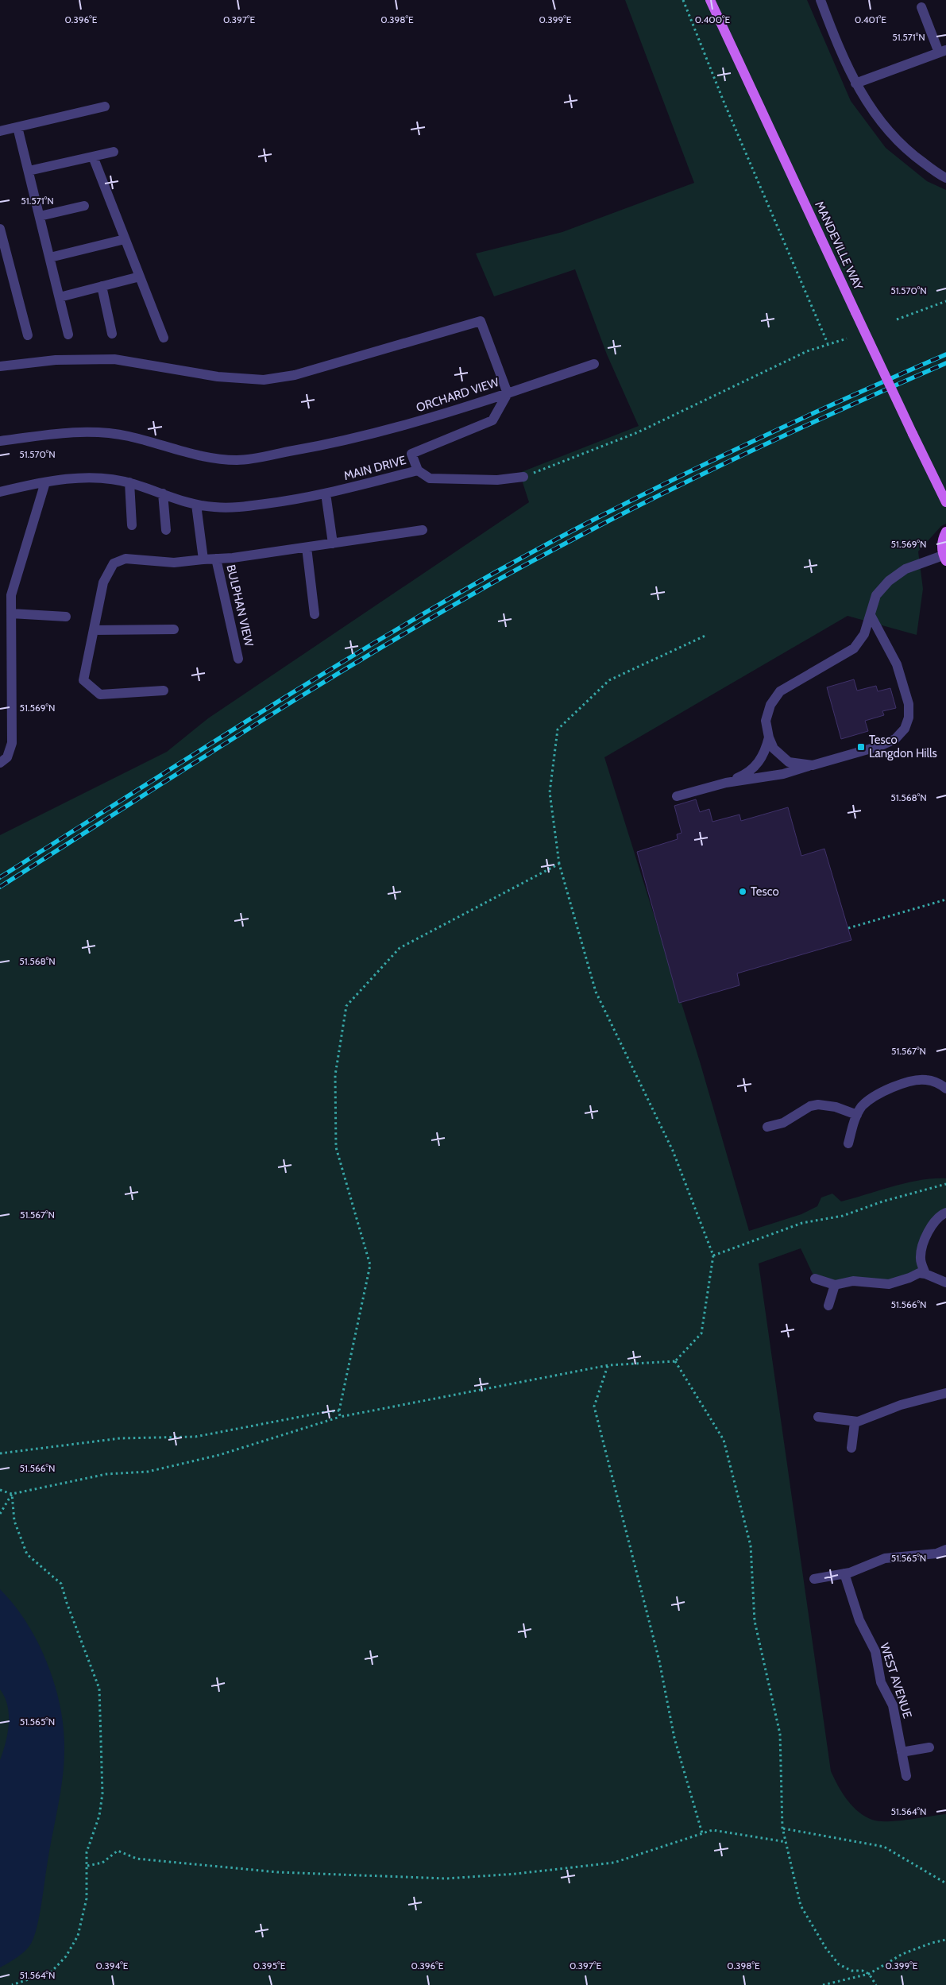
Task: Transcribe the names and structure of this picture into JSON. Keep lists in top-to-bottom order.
{
  "streets": {
    "main road": ["MANDEVILLE WAY"],
    "street": [
      "ORCHARD VIEW",
      "MAIN DRIVE",
      "BULPHAN VIEW",
      "WEST AVENUE"
    ]
  },
  "crossings": [
    ["ORCHARD VIEW", "MAIN DRIVE"]
  ],
  "places": {
    "transit": ["Tesco Langdon Hills"],
    "other": ["Tesco"]
  },
  "coordinates": [
    "0.396°E",
    "0.397°E",
    "0.398°E",
    "0.399°E",
    "0.400°E",
    "0.401°E",
    "51.571°N",
    "51.570°N",
    "51.569°N",
    "51.568°N",
    "51.567°N",
    "51.566°N",
    "51.565°N",
    "51.564°N",
    "0.394°E",
    "0.395°E"
  ]
}
